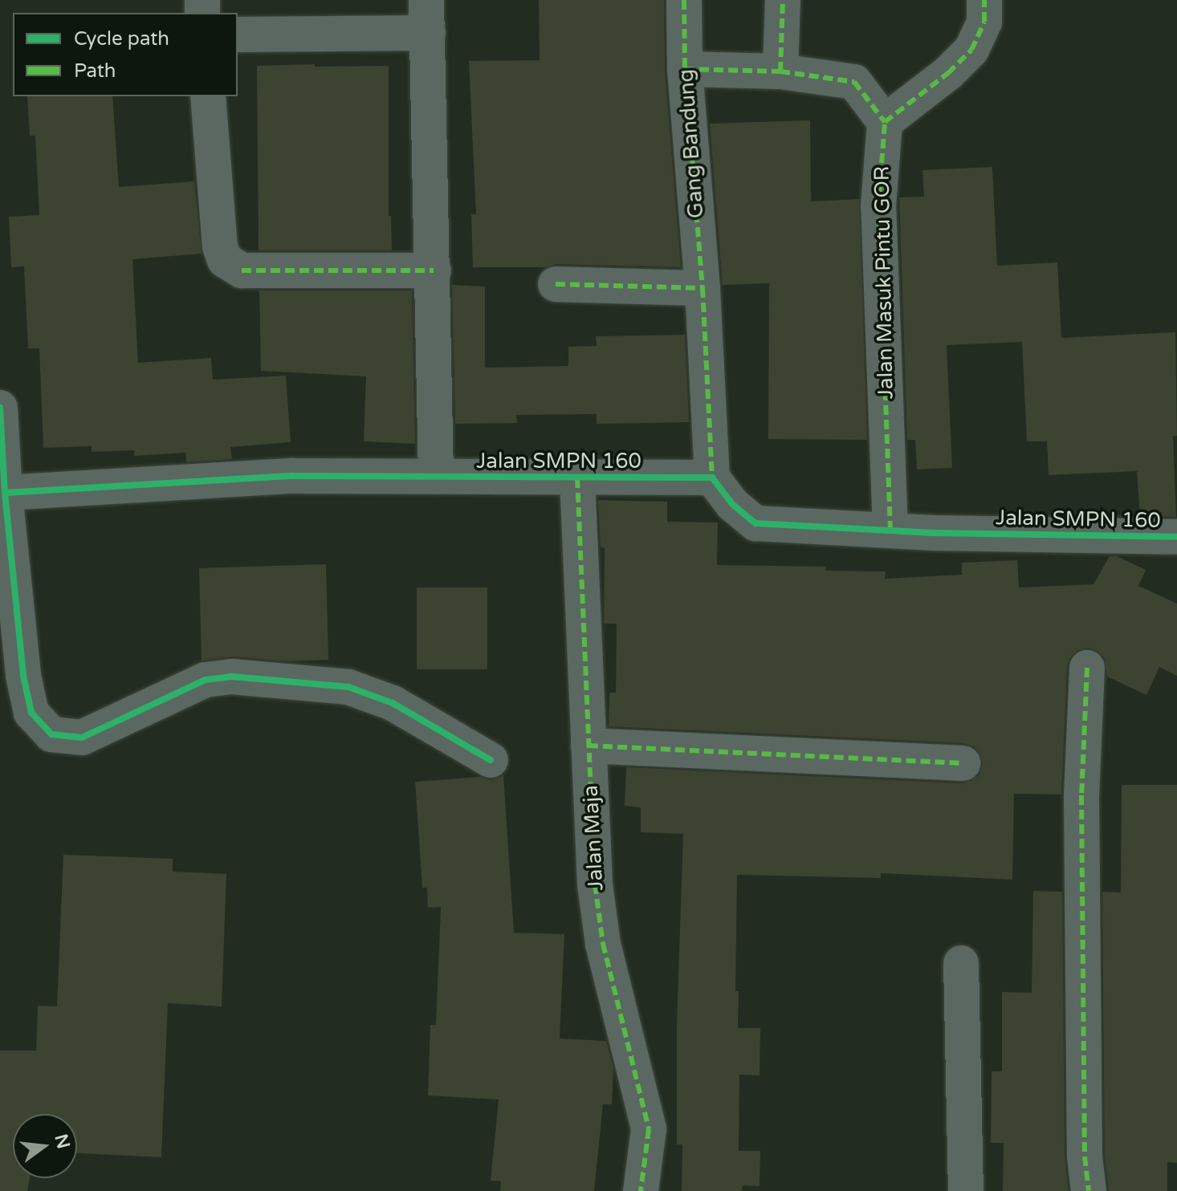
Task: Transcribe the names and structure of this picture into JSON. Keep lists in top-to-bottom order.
{
  "streets": {
    "street": [
      "Gang Bandung",
      "Jalan Masuk Pintu GOR",
      "Jalan SMPN 160",
      "Jalan Maja"
    ]
  },
  "crossings": [
    ["Gang Bandung", "Jalan SMPN 160"],
    ["Jalan Masuk Pintu GOR", "Jalan SMPN 160"],
    ["Jalan SMPN 160", "Jalan Maja"]
  ],
  "legend": ["Cycle path", "Path"],
  "north": "right"
}
